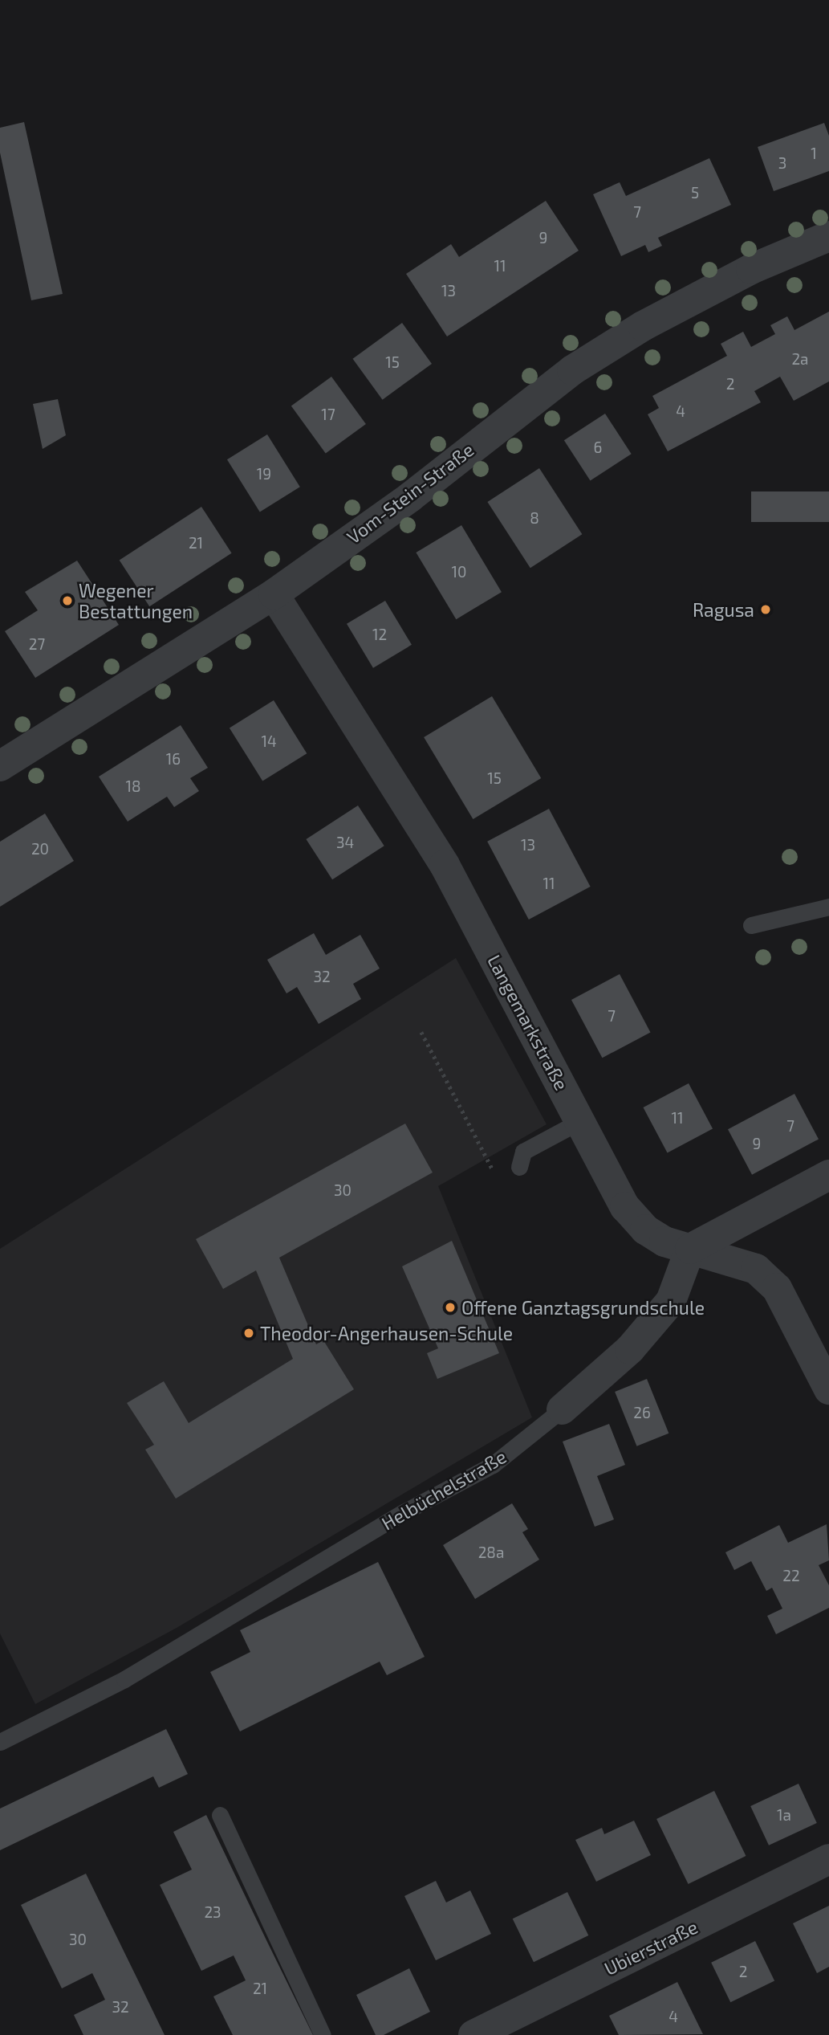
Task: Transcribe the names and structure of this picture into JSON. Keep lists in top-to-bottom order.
{
  "streets": {
    "street": [
      "Vom-Stein-Straße",
      "Langemarkstraße",
      "Helbüchelstraße",
      "Ubierstraße"
    ]
  },
  "crossings": [
    ["Vom-Stein-Straße", "Langemarkstraße"],
    ["Langemarkstraße", "Helbüchelstraße"]
  ],
  "places": [
    "Wegener Bestattungen",
    "Ragusa",
    "Offene Ganztagsgrundschule",
    "Theodor-Angerhausen-Schule"
  ],
  "house_numbers": [
    "1",
    "3",
    "5",
    "7",
    "9",
    "11",
    "13",
    "2a",
    "15",
    "2",
    "4",
    "17",
    "6",
    "19",
    "8",
    "21",
    "10",
    "12",
    "27",
    "14",
    "16",
    "15",
    "18",
    "34",
    "13",
    "20",
    "11",
    "32",
    "7",
    "11",
    "7",
    "9",
    "30",
    "26",
    "28a",
    "22",
    "1a",
    "23",
    "30",
    "2",
    "21",
    "32",
    "4"
  ]
}
